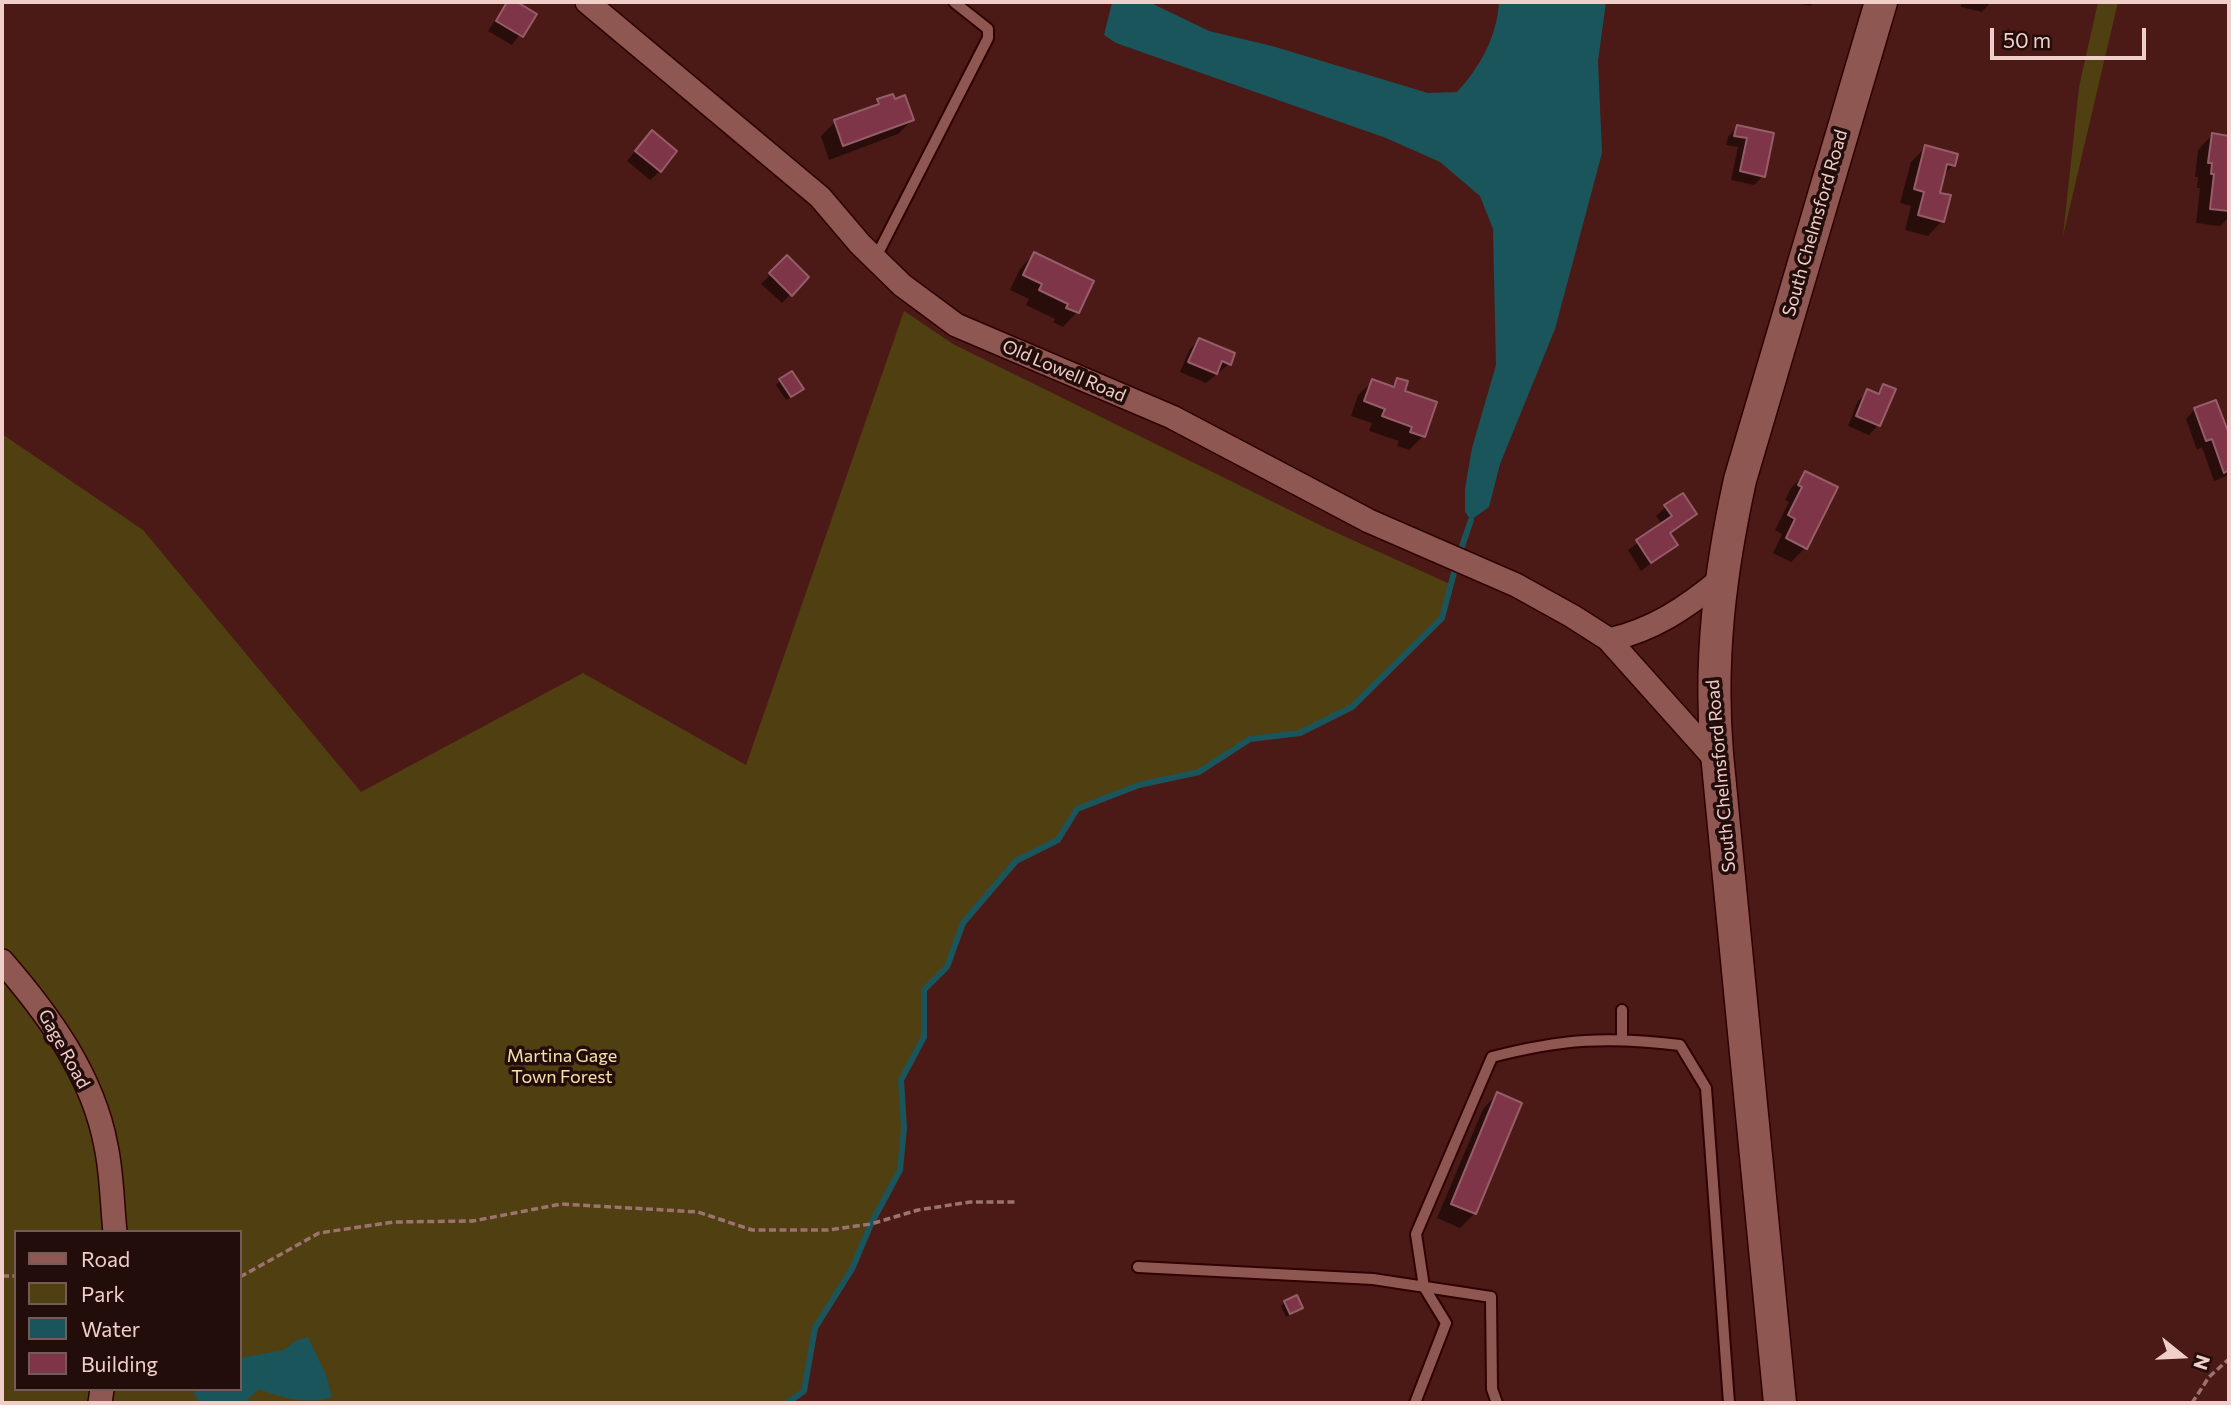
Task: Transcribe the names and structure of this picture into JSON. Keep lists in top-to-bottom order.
{
  "streets": {
    "main road": ["South Chelmsford Road"],
    "street": ["Old Lowell Road", "Gage Road"]
  },
  "crossings": [
    ["South Chelmsford Road", "Old Lowell Road"]
  ],
  "parks": ["Martina Gage Town Forest"],
  "legend": [
    "Road",
    "Park",
    "Water",
    "Building"
  ],
  "scale_bar": "50 m",
  "north": "right"
}
